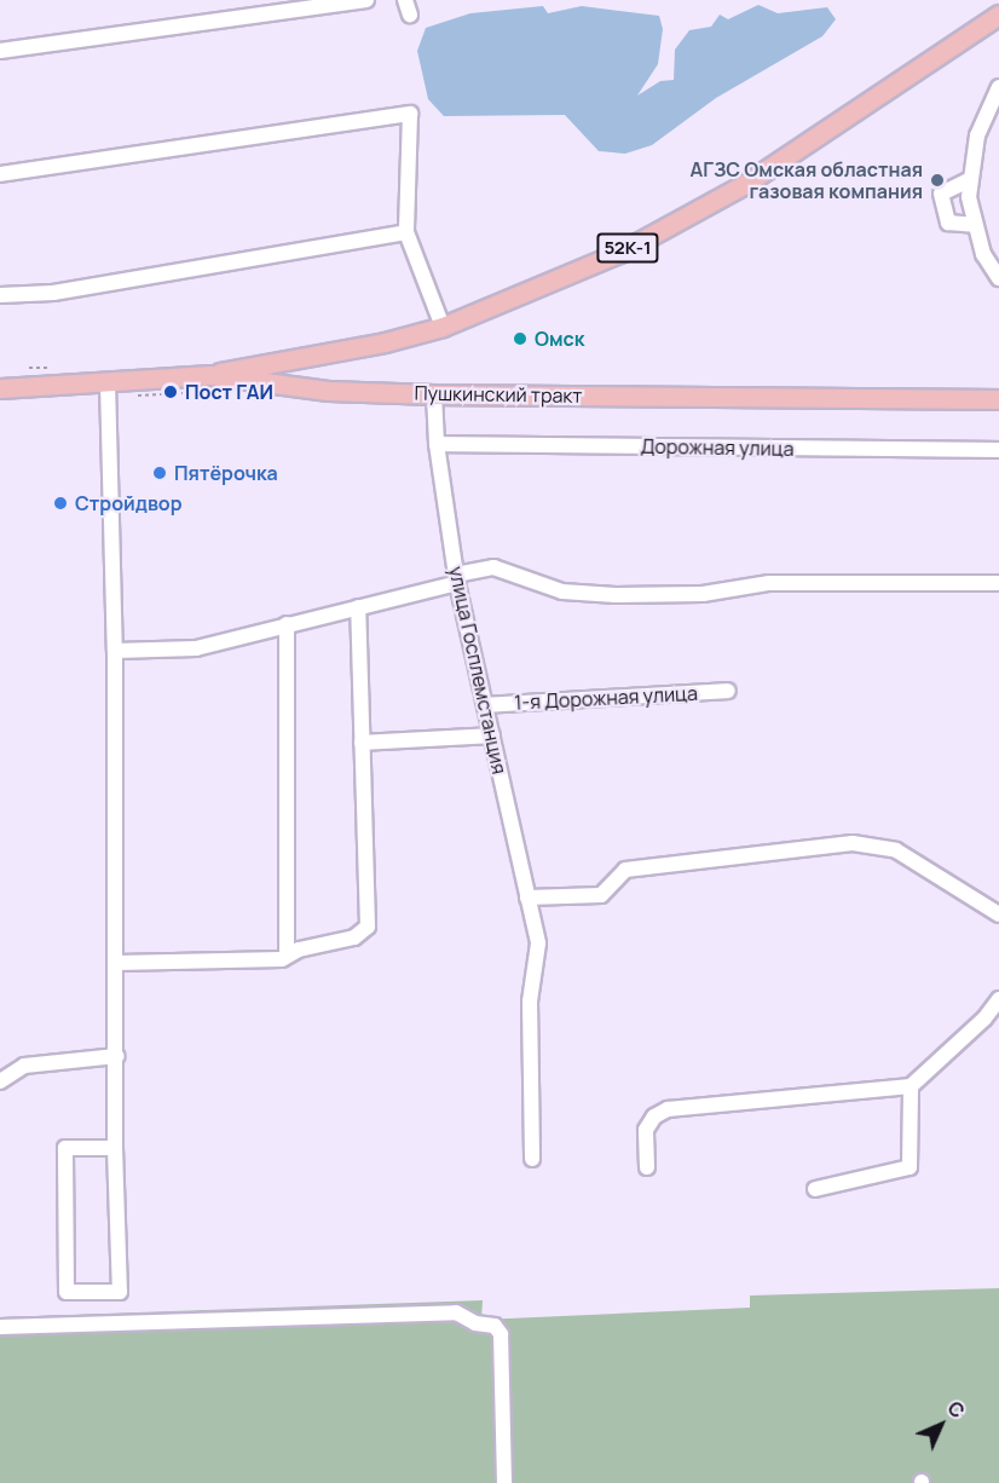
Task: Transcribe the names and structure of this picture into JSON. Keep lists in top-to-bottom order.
{
  "streets": {
    "main road": ["52К-1", "Пушкинский тракт"],
    "street": ["Дорожная улица", "улица Госплемстанция", "1-я Дорожная улица"]
  },
  "crossings": [
    ["52К-1", "Пушкинский тракт"],
    ["Пушкинский тракт", "улица Госплемстанция"],
    ["Дорожная улица", "улица Госплемстанция"],
    ["улица Госплемстанция", "1-я Дорожная улица"]
  ],
  "places": [
    "АГЗС Омская областная газовая компания",
    "Омск",
    "Пост ГАИ",
    "Пятёрочка",
    "Стройдвор"
  ],
  "north": "top right"
}
